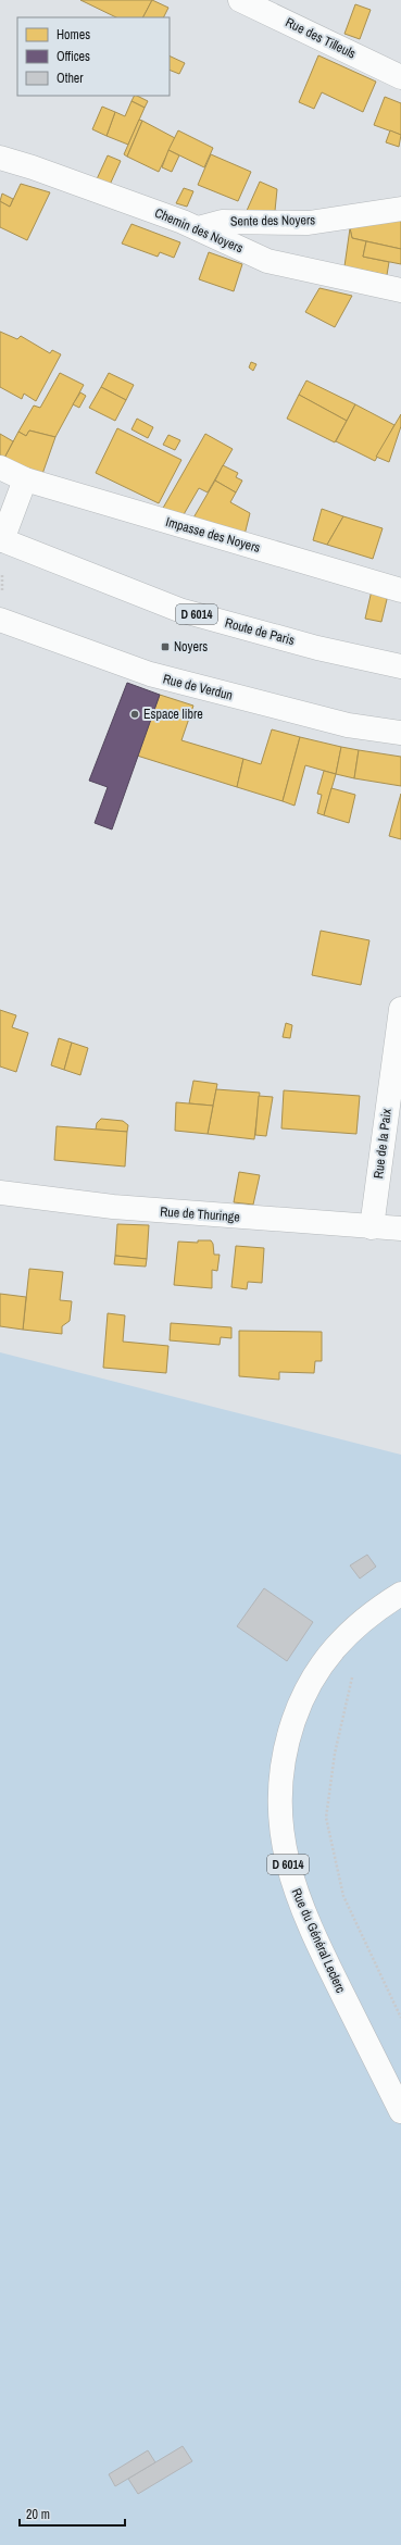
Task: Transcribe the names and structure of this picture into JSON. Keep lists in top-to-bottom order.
{
  "streets": {
    "street": [
      "Rue des Tilleuls",
      "Sente des Noyers",
      "Chemin des Noyers",
      "Impasse des Noyers",
      "D 6014",
      "Route de Paris",
      "Rue de Verdun",
      "Rue de la Paix",
      "Rue de Thuringe",
      "Rue du Général Leclerc"
    ]
  },
  "crossings": [
    ["Sente des Noyers", "Chemin des Noyers"],
    ["Rue de la Paix", "Rue de Thuringe"]
  ],
  "places": {
    "transit": ["Noyers"],
    "other": ["Espace libre"]
  },
  "legend": ["Homes", "Offices", "Other"],
  "scale_bar": "20 m"
}
